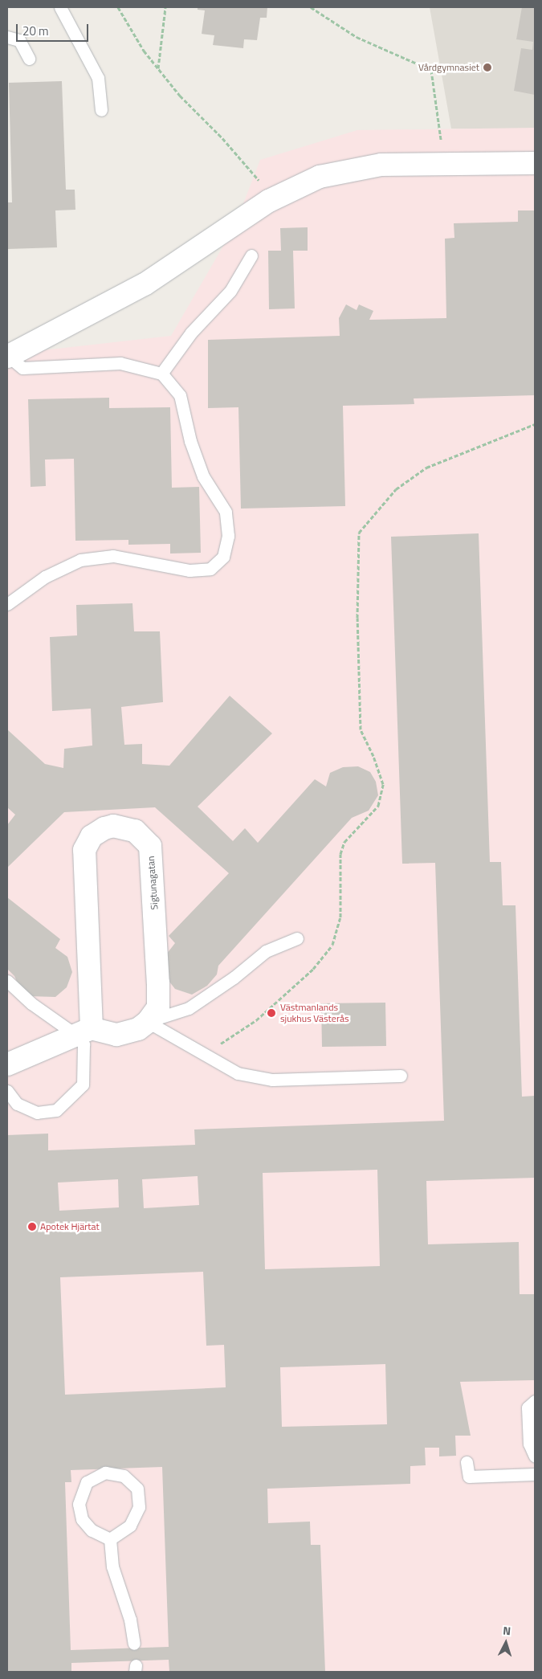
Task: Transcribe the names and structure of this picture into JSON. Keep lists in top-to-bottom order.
{
  "streets": {
    "street": ["Sigtunagatan"]
  },
  "places": ["Vårdgymnasiet", "Västmanlands sjukhus Västerås", "Apotek Hjärtat"],
  "scale_bar": "20 m",
  "north": "top"
}
